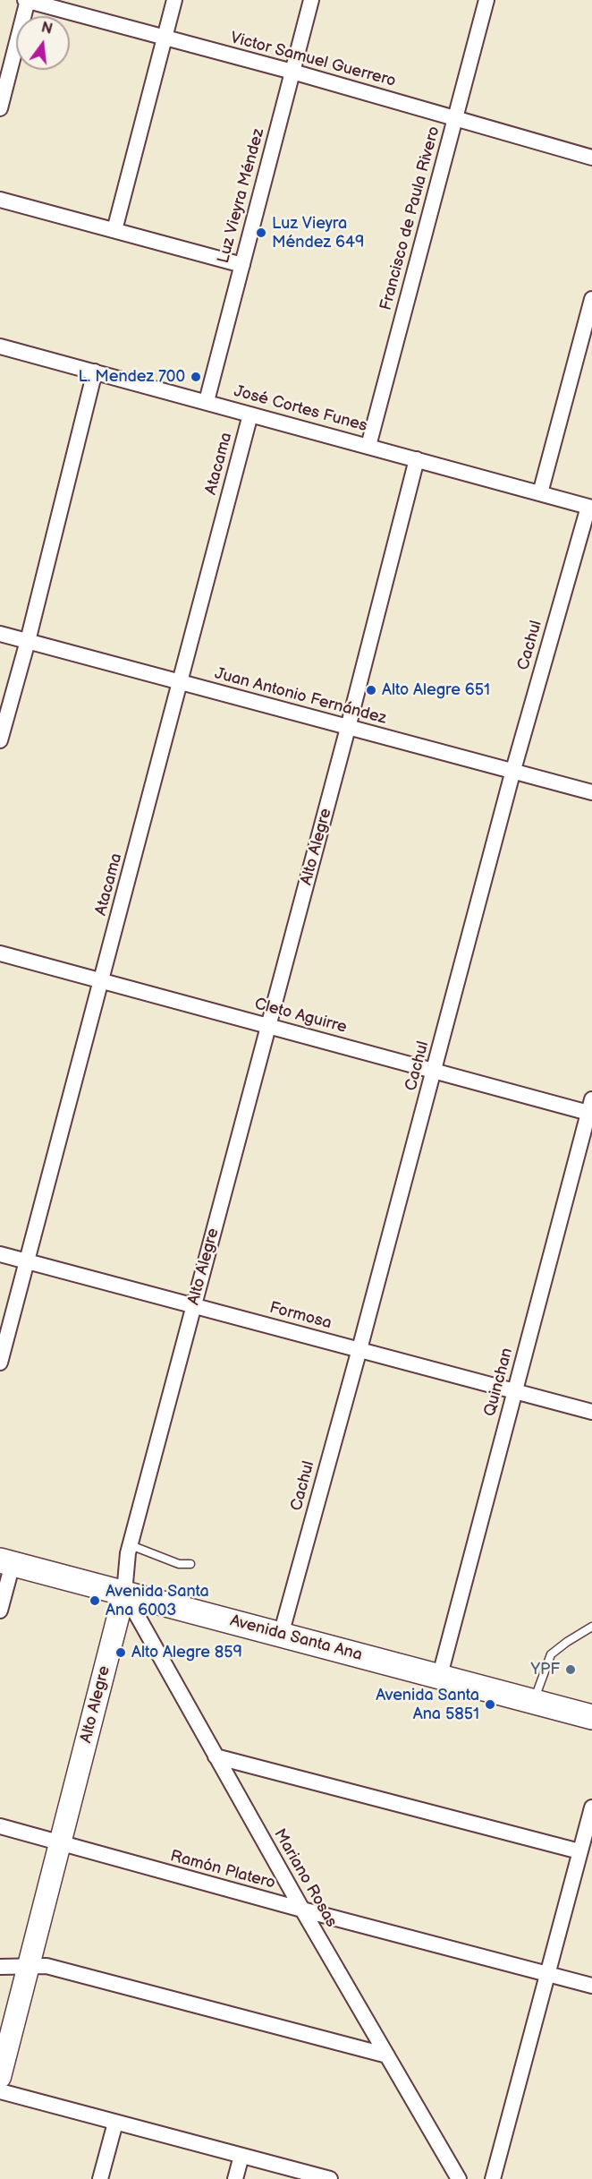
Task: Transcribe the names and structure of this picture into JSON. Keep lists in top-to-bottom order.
{
  "streets": {
    "main road": ["Alto Alegre", "Avenida Santa Ana"],
    "street": [
      "Victor Samuel Guerrero",
      "Luz Vieyra Méndez",
      "Francisco de Paula Rivero",
      "José Cortes Funes",
      "Atacama",
      "Cachul",
      "Juan Antonio Fernández",
      "Cleto Aguirre",
      "Formosa",
      "Quinchan",
      "Ramón Platero",
      "Mariano Rosas"
    ]
  },
  "crossings": [
    ["Victor Samuel Guerrero", "Luz Vieyra Méndez"],
    ["Victor Samuel Guerrero", "Francisco de Paula Rivero"],
    ["Luz Vieyra Méndez", "José Cortes Funes"],
    ["Francisco de Paula Rivero", "José Cortes Funes"],
    ["José Cortes Funes", "Atacama"],
    ["José Cortes Funes", "Cachul"],
    ["José Cortes Funes", "Alto Alegre"],
    ["Atacama", "Juan Antonio Fernández"],
    ["Atacama", "Cleto Aguirre"],
    ["Atacama", "Formosa"],
    ["Cachul", "Juan Antonio Fernández"],
    ["Cachul", "Cleto Aguirre"],
    ["Cachul", "Formosa"],
    ["Cachul", "Avenida Santa Ana"],
    ["Juan Antonio Fernández", "Alto Alegre"],
    ["Alto Alegre", "Cleto Aguirre"],
    ["Alto Alegre", "Formosa"],
    ["Alto Alegre", "Avenida Santa Ana"],
    ["Alto Alegre", "Ramón Platero"],
    ["Alto Alegre", "Mariano Rosas"],
    ["Cleto Aguirre", "Quinchan"],
    ["Formosa", "Quinchan"],
    ["Quinchan", "Avenida Santa Ana"],
    ["Avenida Santa Ana", "Mariano Rosas"],
    ["Ramón Platero", "Mariano Rosas"]
  ],
  "places": [
    "Luz Vieyra Méndez 649",
    "L. Mendez 700",
    "Alto Alegre 651",
    "Avenida Santa Ana 6003",
    "Alto Alegre 859",
    "YPF",
    "Avenida Santa Ana 5851"
  ],
  "north": "top"
}
